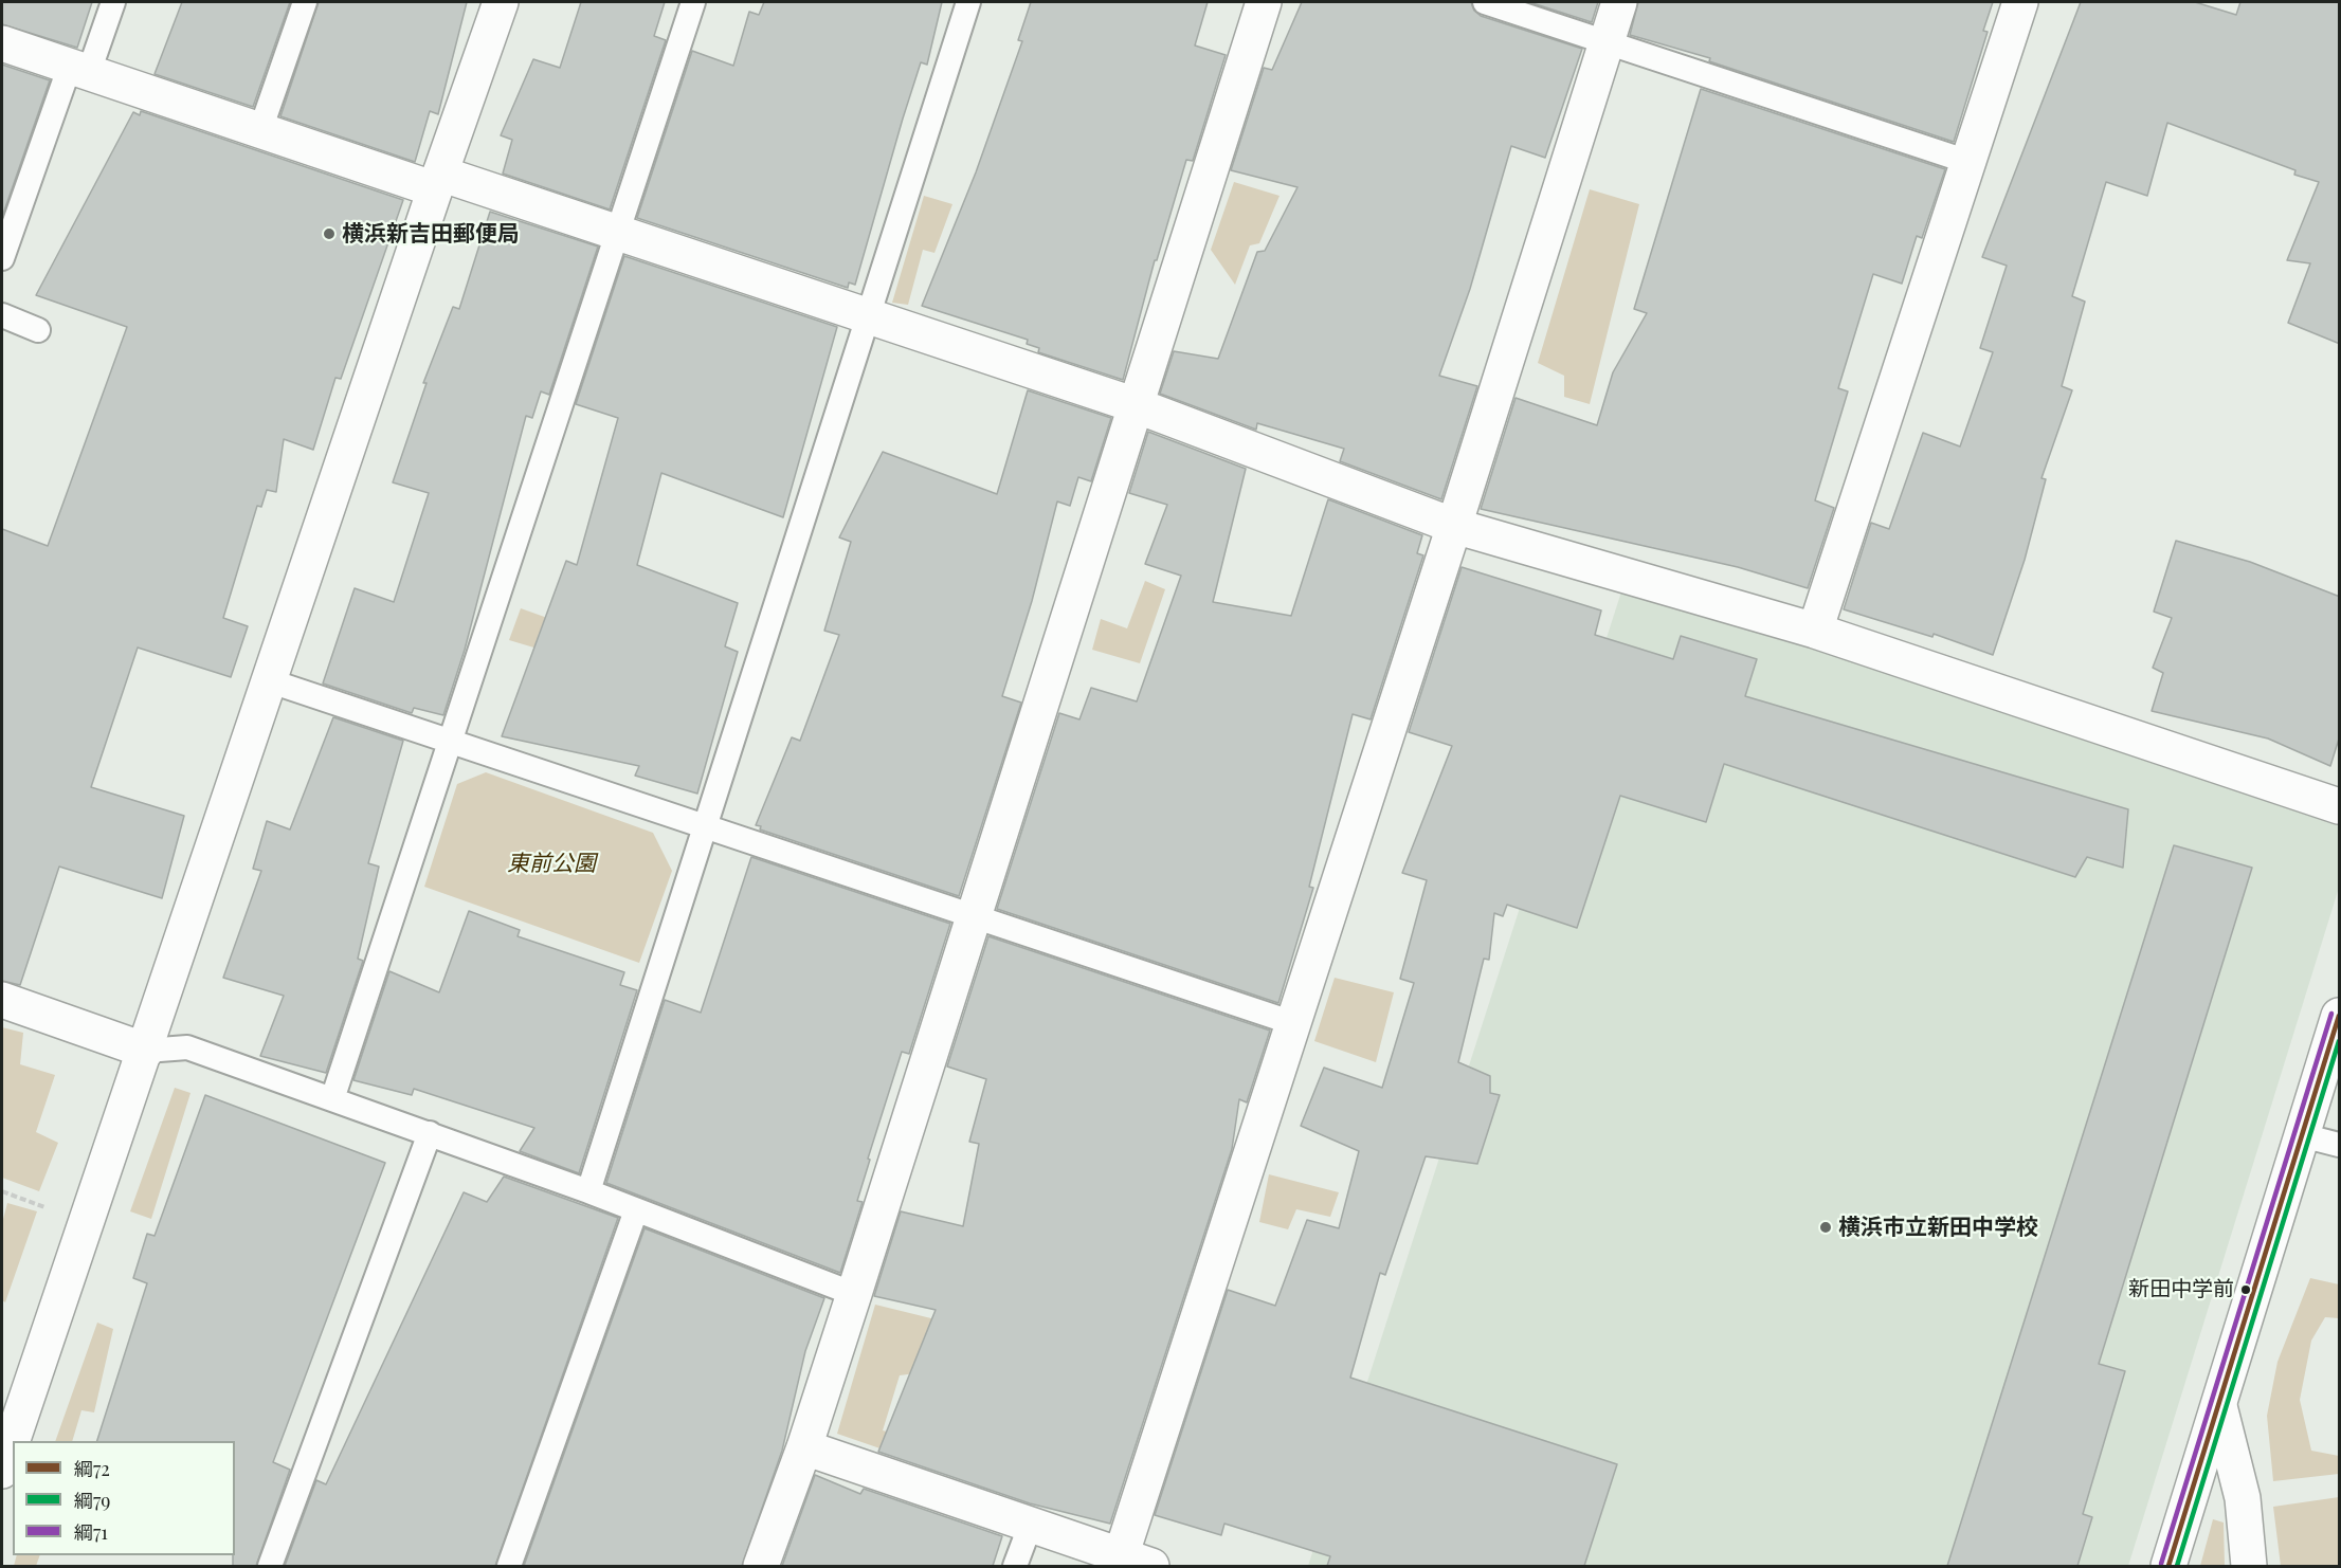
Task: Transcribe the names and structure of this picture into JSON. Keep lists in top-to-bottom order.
{
  "parks": ["東前公園"],
  "places": ["横浜新吉田郵便局", "横浜市立新田中学校", "新田中学前"],
  "lines": ["transit line 綱71", "transit line 綱72", "transit line 綱79"],
  "legend": ["綱72", "綱79", "綱71"]
}
